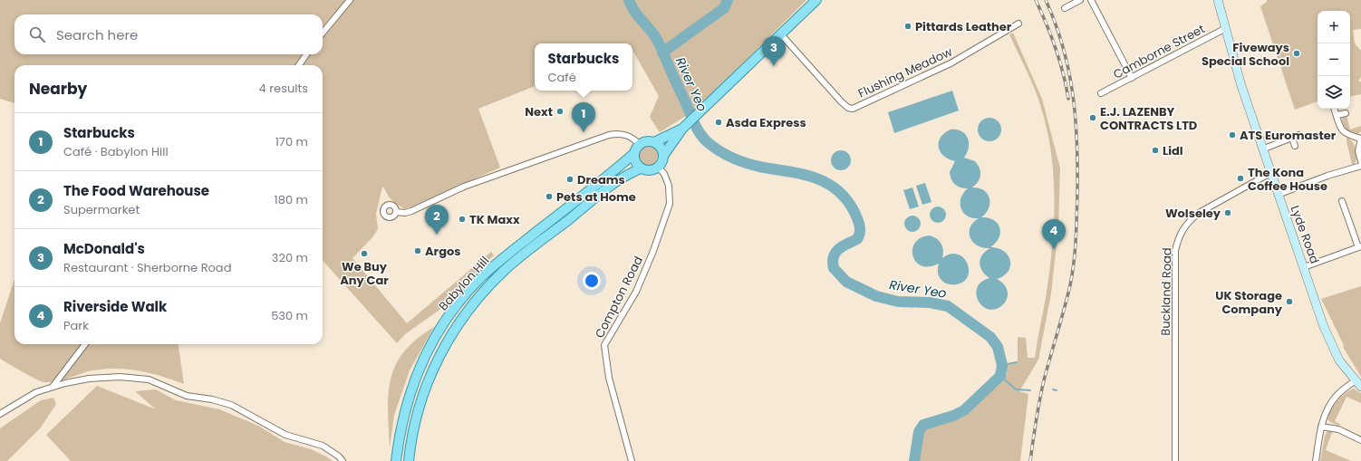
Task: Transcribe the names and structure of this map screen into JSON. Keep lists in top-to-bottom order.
{
  "streets": {
    "main road": ["Babylon Hill"],
    "street": [
      "Camborne Street",
      "Flushing Meadow",
      "Lyde Road",
      "Buckland Road",
      "Compton Road"
    ]
  },
  "crossings": [
    ["Camborne Street", "Lyde Road"],
    ["Lyde Road", "Buckland Road"],
    ["Babylon Hill", "Compton Road"]
  ],
  "water": ["River Yeo"],
  "places": [
    "Pittards Leather",
    "Fiveways Special School",
    "Next",
    "E.J. LAZENBY CONTRACTS LTD",
    "Asda Express",
    "ATS Euromaster",
    "Lidl",
    "The Kona Coffee House",
    "Dreams",
    "Pets at Home",
    "Wolseley",
    "TK Maxx",
    "Argos",
    "We Buy Any Car",
    "UK Storage Company"
  ],
  "page": {
    "map_buttons": ["+", "−"],
    "search": "Search here",
    "pins": [
      "3",
      "1",
      "2",
      "4"
    ],
    "popup": ["Starbucks", "Café"],
    "heading": ["Nearby", "4 results"],
    "list": [
      {
        "mark": "1",
        "name": "Starbucks",
        "note": "Café · Babylon Hill",
        "value": "170 m"
      },
      {
        "mark": "2",
        "name": "The Food Warehouse",
        "note": "Supermarket",
        "value": "180 m"
      },
      {
        "mark": "3",
        "name": "McDonald's",
        "note": "Restaurant · Sherborne Road",
        "value": "320 m"
      },
      {
        "mark": "4",
        "name": "Riverside Walk",
        "note": "Park",
        "value": "530 m"
      }
    ]
  }
}
